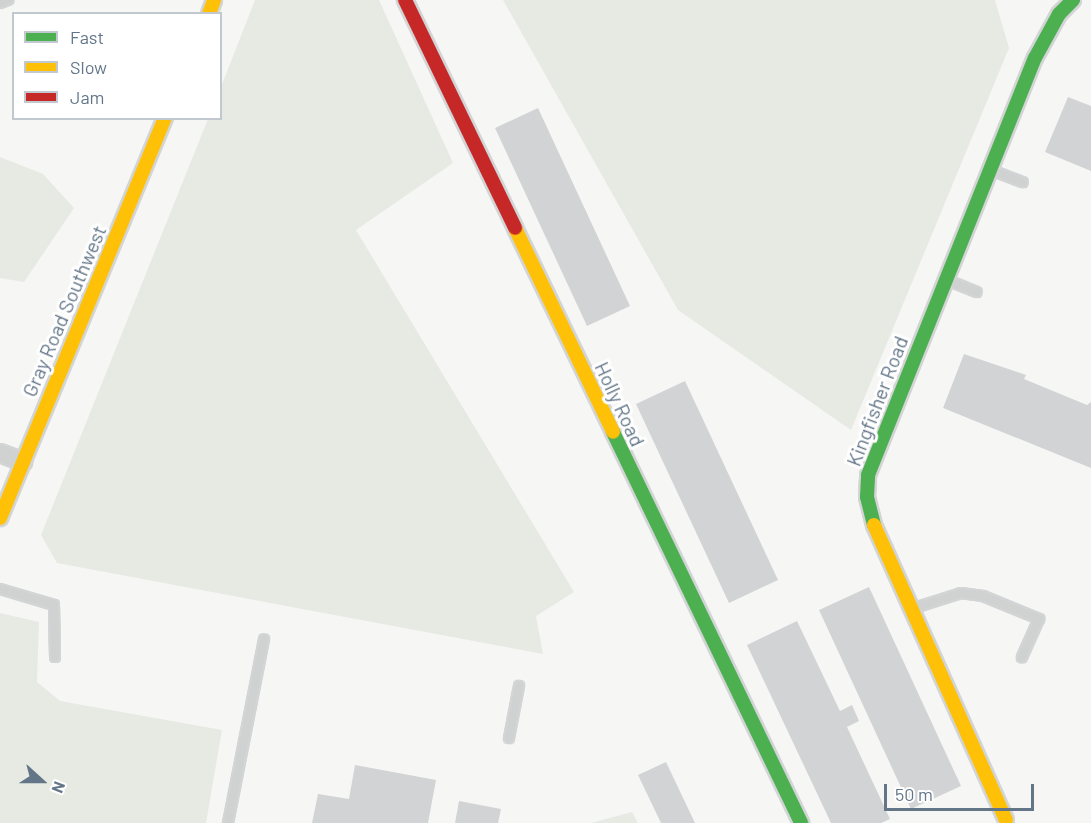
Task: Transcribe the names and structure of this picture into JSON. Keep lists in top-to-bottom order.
{
  "streets": {
    "street": ["Gray Road Southwest", "Kingfisher Road", "Holly Road"]
  },
  "legend": ["Fast", "Slow", "Jam"],
  "scale_bar": "50 m",
  "north": "right"
}
